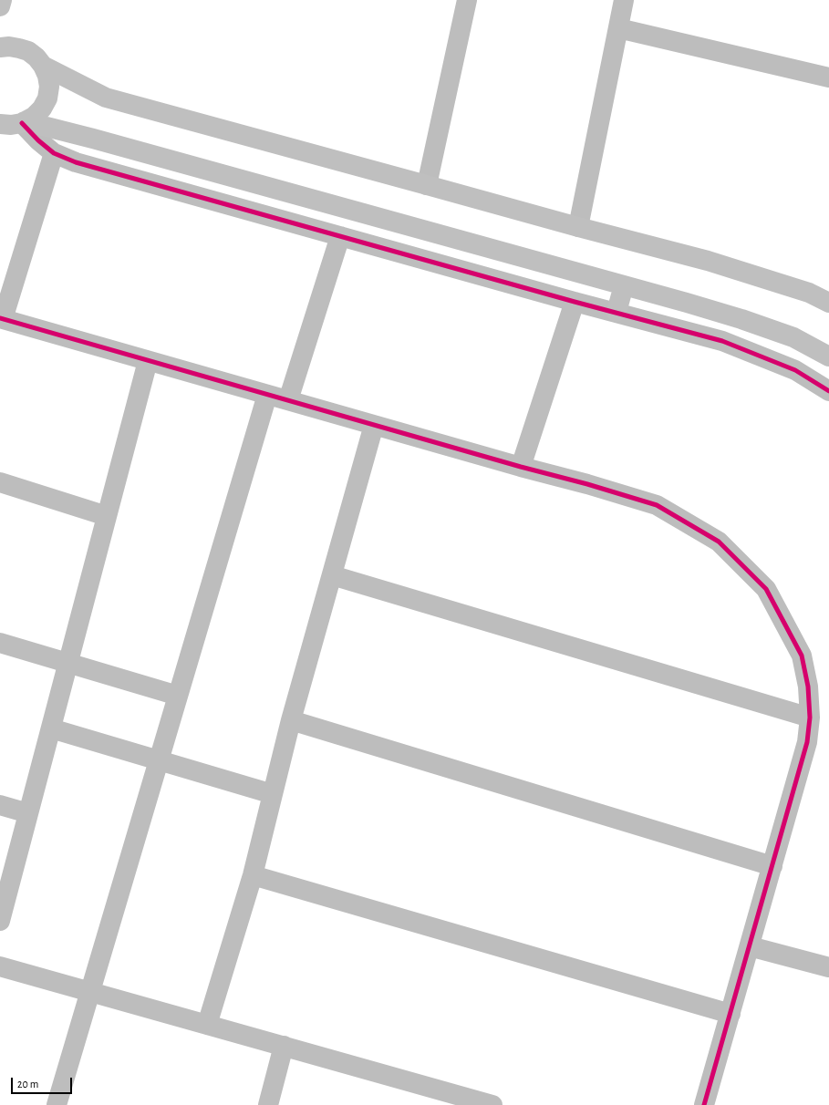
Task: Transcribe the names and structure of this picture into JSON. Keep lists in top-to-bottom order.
{
  "scale_bar": "20 m"
}
